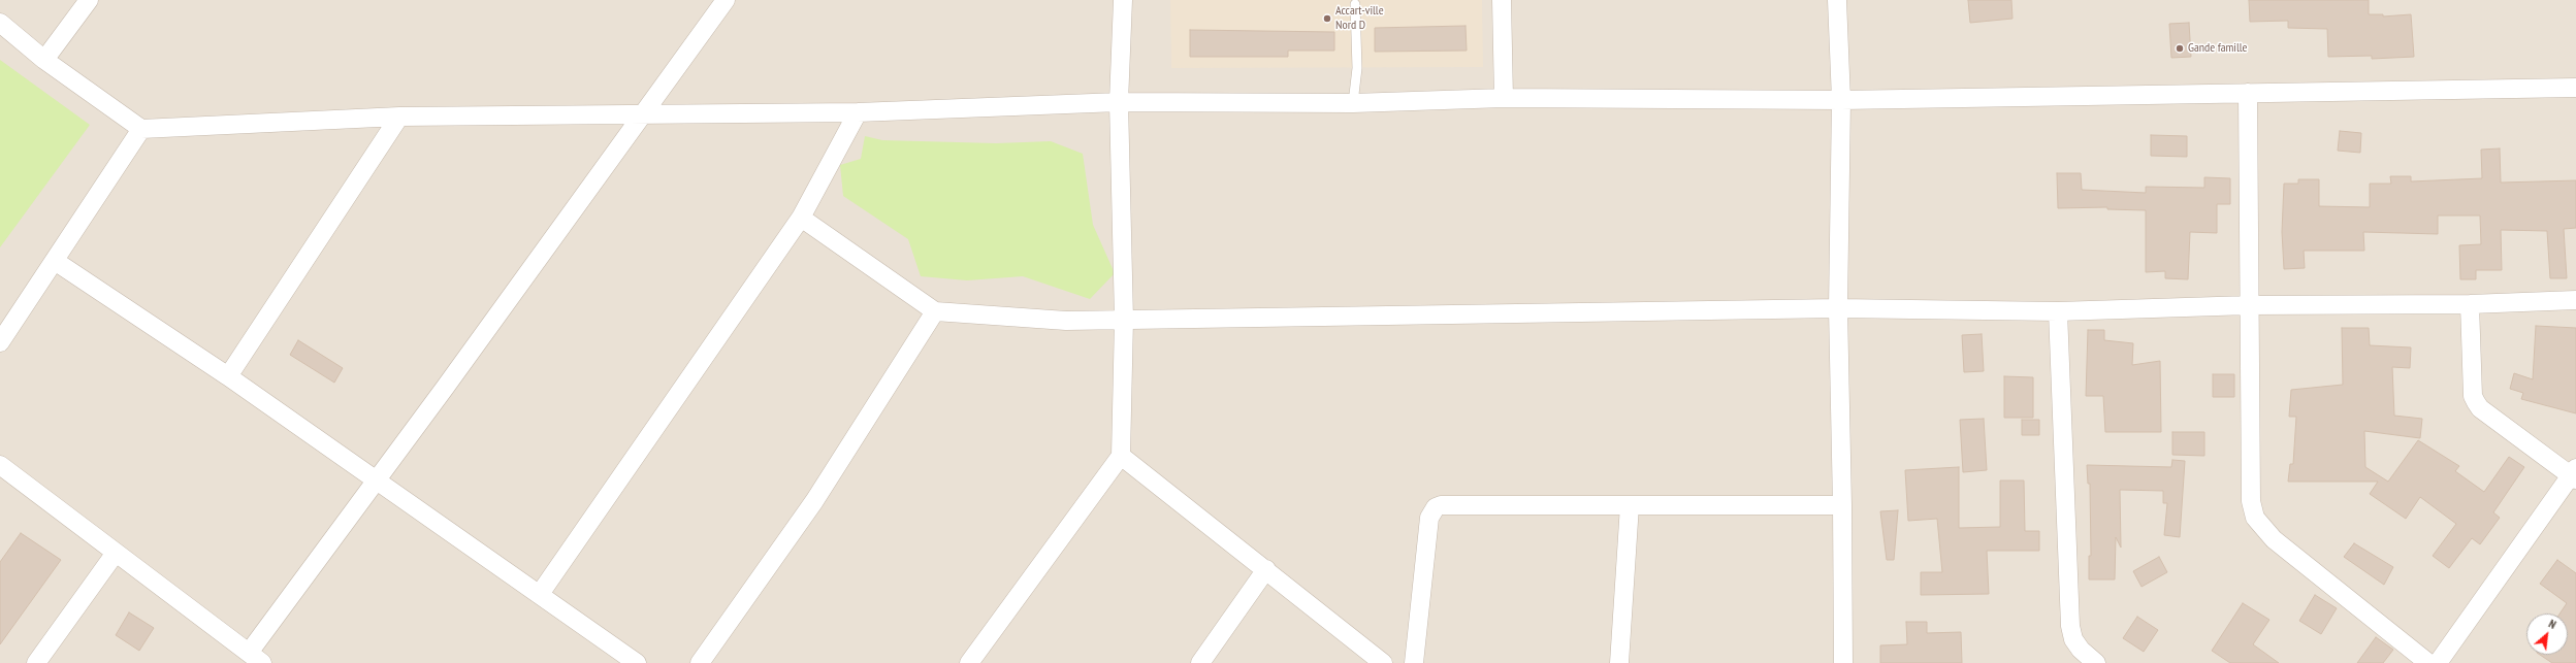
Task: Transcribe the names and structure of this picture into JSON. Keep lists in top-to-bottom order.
{
  "places": ["Accart-ville Nord D", "Gande famille"],
  "north": "top right"
}
